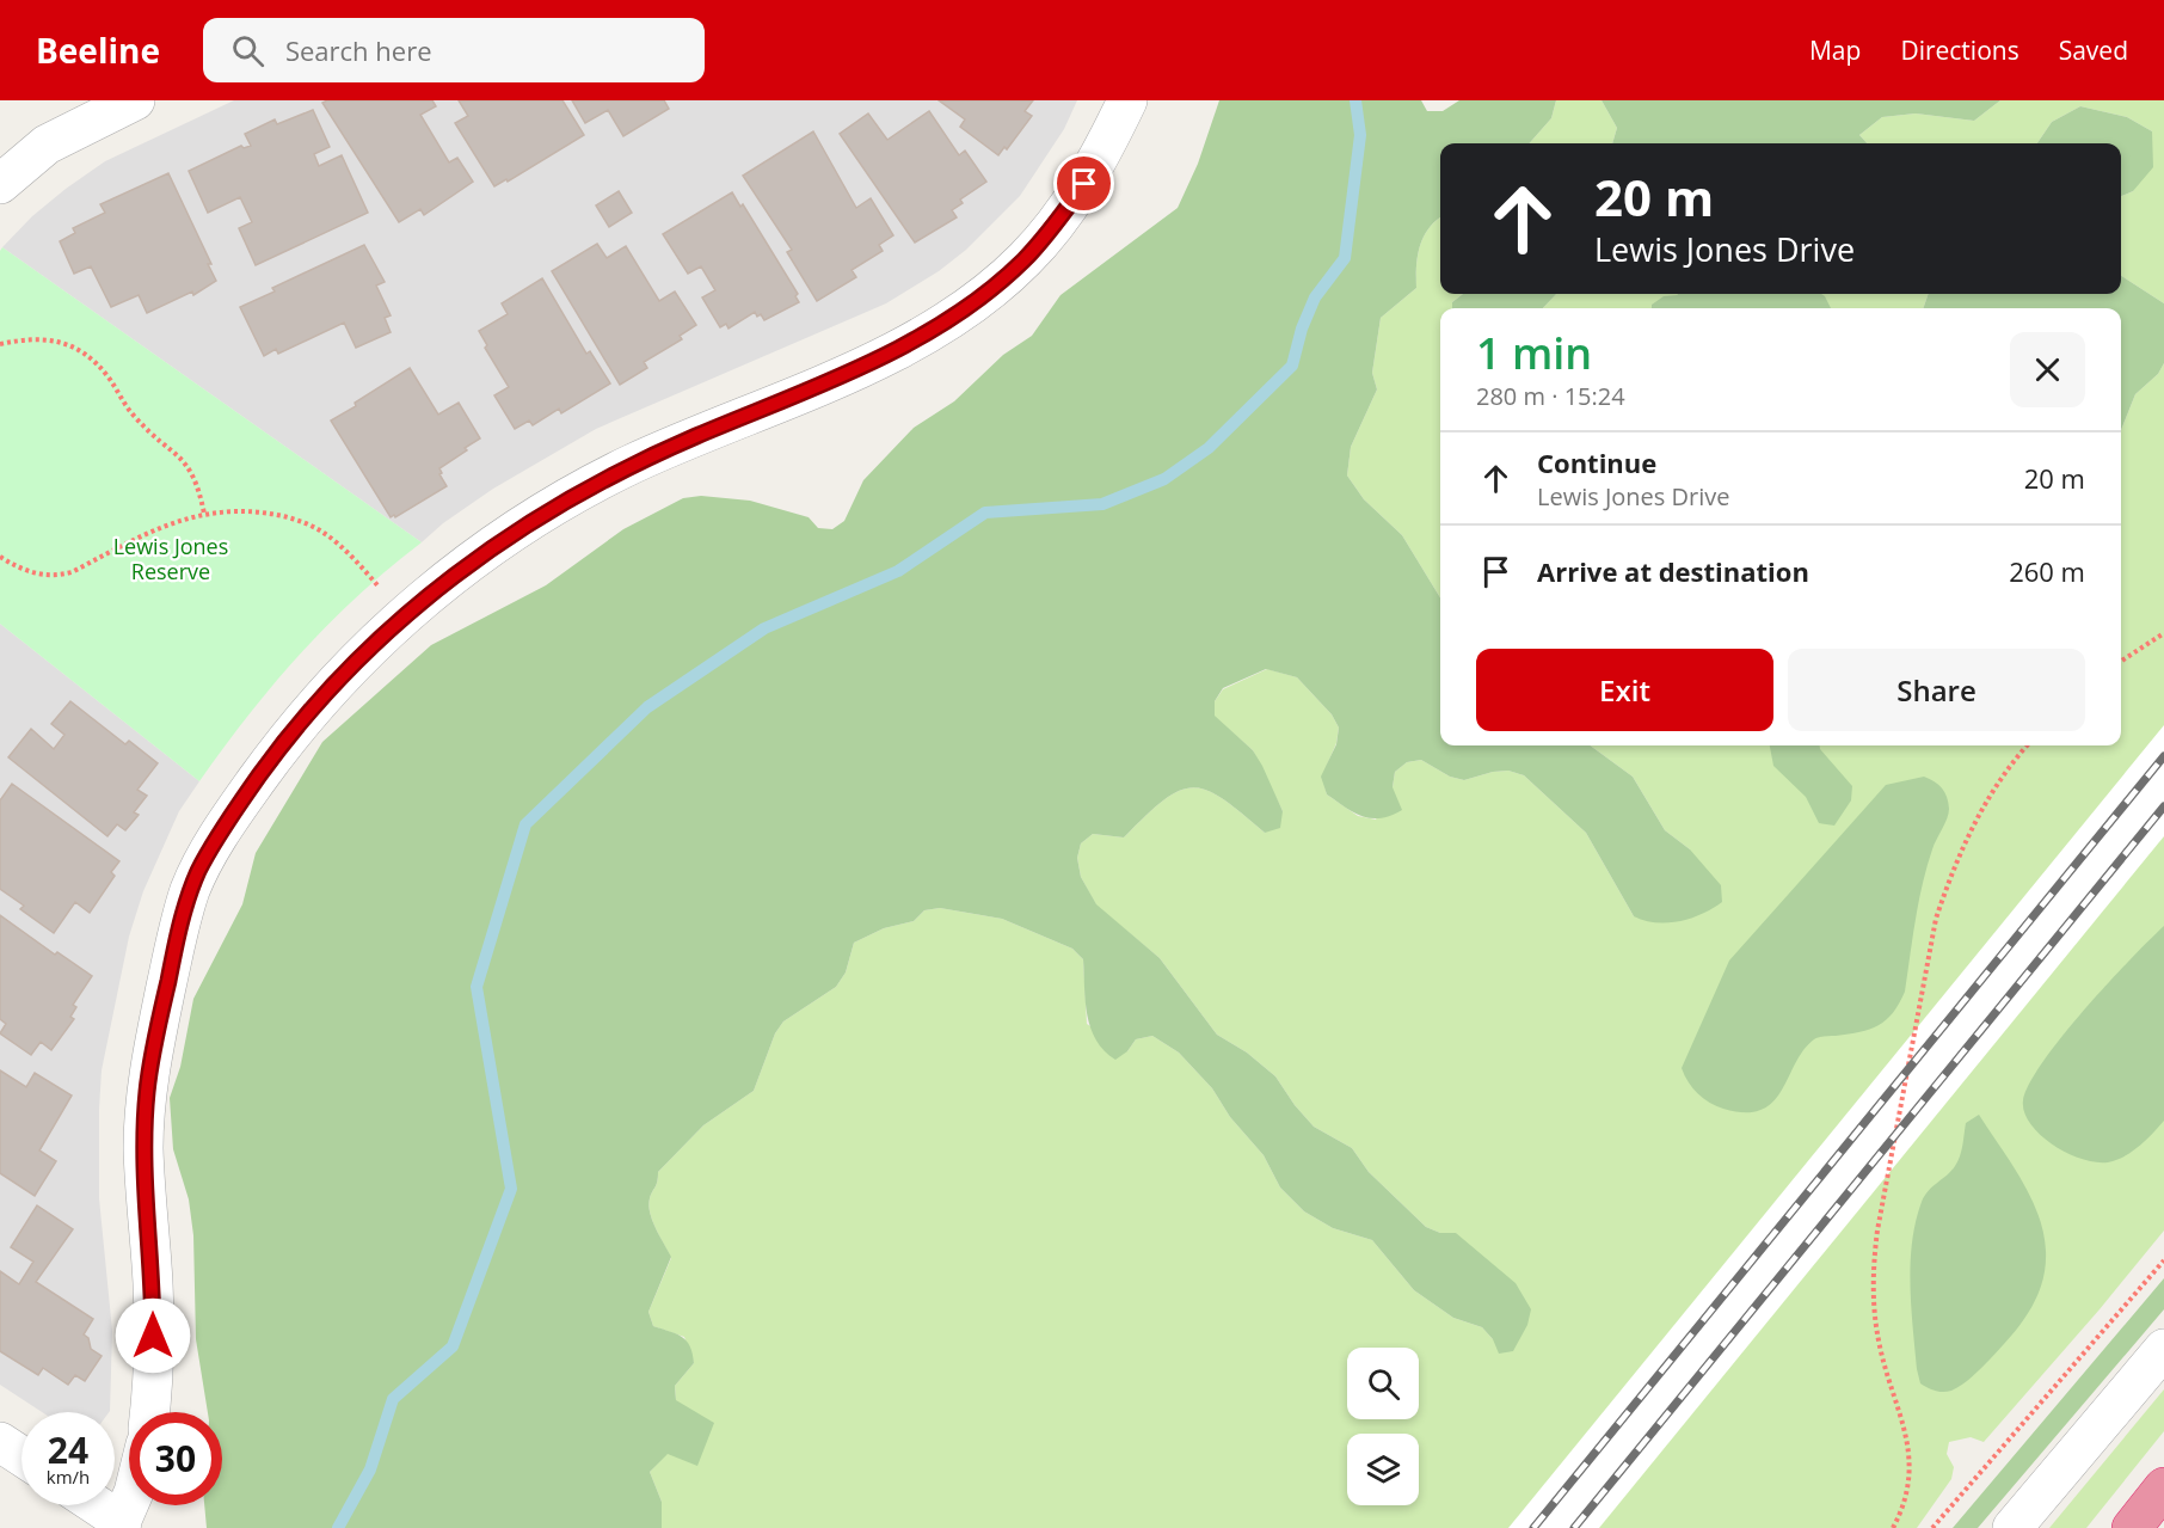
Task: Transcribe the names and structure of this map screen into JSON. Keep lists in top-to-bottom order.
{
  "parks": ["Lewis Jones Reserve"],
  "page": {
    "header": "Beeline",
    "search": "Search here",
    "nav": ["Map", "Directions", "Saved"],
    "turn": ["20 m", "Lewis Jones Drive"],
    "heading": ["1 min", "280 m · 15:24"],
    "list": [
      {
        "name": "Continue",
        "note": "Lewis Jones Drive",
        "value": "20 m"
      },
      {
        "name": "Arrive at destination",
        "value": "260 m"
      }
    ],
    "buttons": ["Exit", "Share"],
    "speed": "24 km/h",
    "limit": "30"
  }
}
